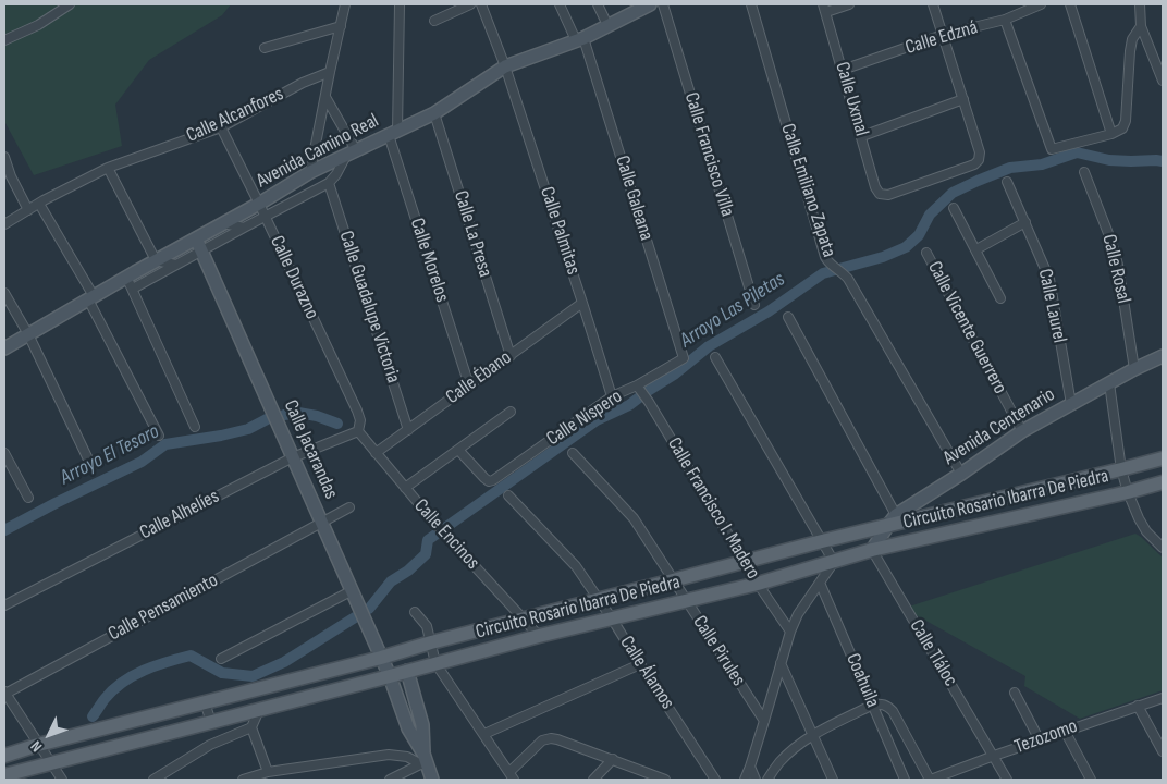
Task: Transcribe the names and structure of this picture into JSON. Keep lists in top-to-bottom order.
{
  "streets": {
    "main road": ["Circuito Rosario Ibarra De Piedra"],
    "street": [
      "Calle Edzná",
      "Calle Uxmal",
      "Calle Alcanfores",
      "Avenida Camino Real",
      "Calle Francisco Villa",
      "Calle Emiliano Zapata",
      "Calle Galeana",
      "Calle Palmitas",
      "Calle La Presa",
      "Calle Morelos",
      "Calle Rosal",
      "Calle Durazno",
      "Calle Laurel",
      "Calle Guadalupe Victoria",
      "Calle Vicente Guerrero",
      "Calle Ébano",
      "Calle Níspero",
      "Avenida Centenario",
      "Calle Jacarandas",
      "Calle Francisco I. Madero",
      "Calle Alhelíes",
      "Calle Encinos",
      "Calle Pensamiento",
      "Calle Pirules",
      "Calle Tláloc",
      "Calle Álamos",
      "Coahuila",
      "Tezozomo"
    ]
  },
  "crossings": [
    ["Calle Edzná", "Calle Uxmal"],
    ["Calle Alcanfores", "Calle Durazno"],
    ["Avenida Camino Real", "Calle Galeana"],
    ["Avenida Camino Real", "Calle Palmitas"],
    ["Avenida Camino Real", "Calle La Presa"],
    ["Avenida Camino Real", "Calle Morelos"],
    ["Avenida Camino Real", "Calle Durazno"],
    ["Avenida Camino Real", "Calle Jacarandas"],
    ["Calle Emiliano Zapata", "Avenida Centenario"],
    ["Calle Galeana", "Calle Níspero"],
    ["Calle Palmitas", "Calle Ébano"],
    ["Calle Palmitas", "Calle Níspero"],
    ["Calle La Presa", "Calle Ébano"],
    ["Calle Morelos", "Calle Ébano"],
    ["Calle Rosal", "Avenida Centenario"],
    ["Calle Durazno", "Calle Alhelíes"],
    ["Calle Durazno", "Calle Encinos"],
    ["Calle Laurel", "Avenida Centenario"],
    ["Calle Guadalupe Victoria", "Calle Ébano"],
    ["Calle Vicente Guerrero", "Avenida Centenario"],
    ["Calle Ébano", "Calle Encinos"],
    ["Calle Níspero", "Calle Francisco I. Madero"],
    ["Avenida Centenario", "Circuito Rosario Ibarra De Piedra"],
    ["Avenida Centenario", "Calle Tláloc"],
    ["Calle Jacarandas", "Circuito Rosario Ibarra De Piedra"],
    ["Calle Jacarandas", "Calle Alhelíes"],
    ["Calle Jacarandas", "Calle Pensamiento"],
    ["Circuito Rosario Ibarra De Piedra", "Calle Francisco I. Madero"],
    ["Circuito Rosario Ibarra De Piedra", "Calle Encinos"],
    ["Circuito Rosario Ibarra De Piedra", "Calle Pirules"],
    ["Circuito Rosario Ibarra De Piedra", "Calle Tláloc"],
    ["Circuito Rosario Ibarra De Piedra", "Calle Álamos"],
    ["Calle Alhelíes", "Calle Encinos"],
    ["Calle Tláloc", "Tezozomo"]
  ],
  "water": ["Arroyo Las Piletas", "Arroyo El Tesoro"],
  "north": "bottom left"
}
